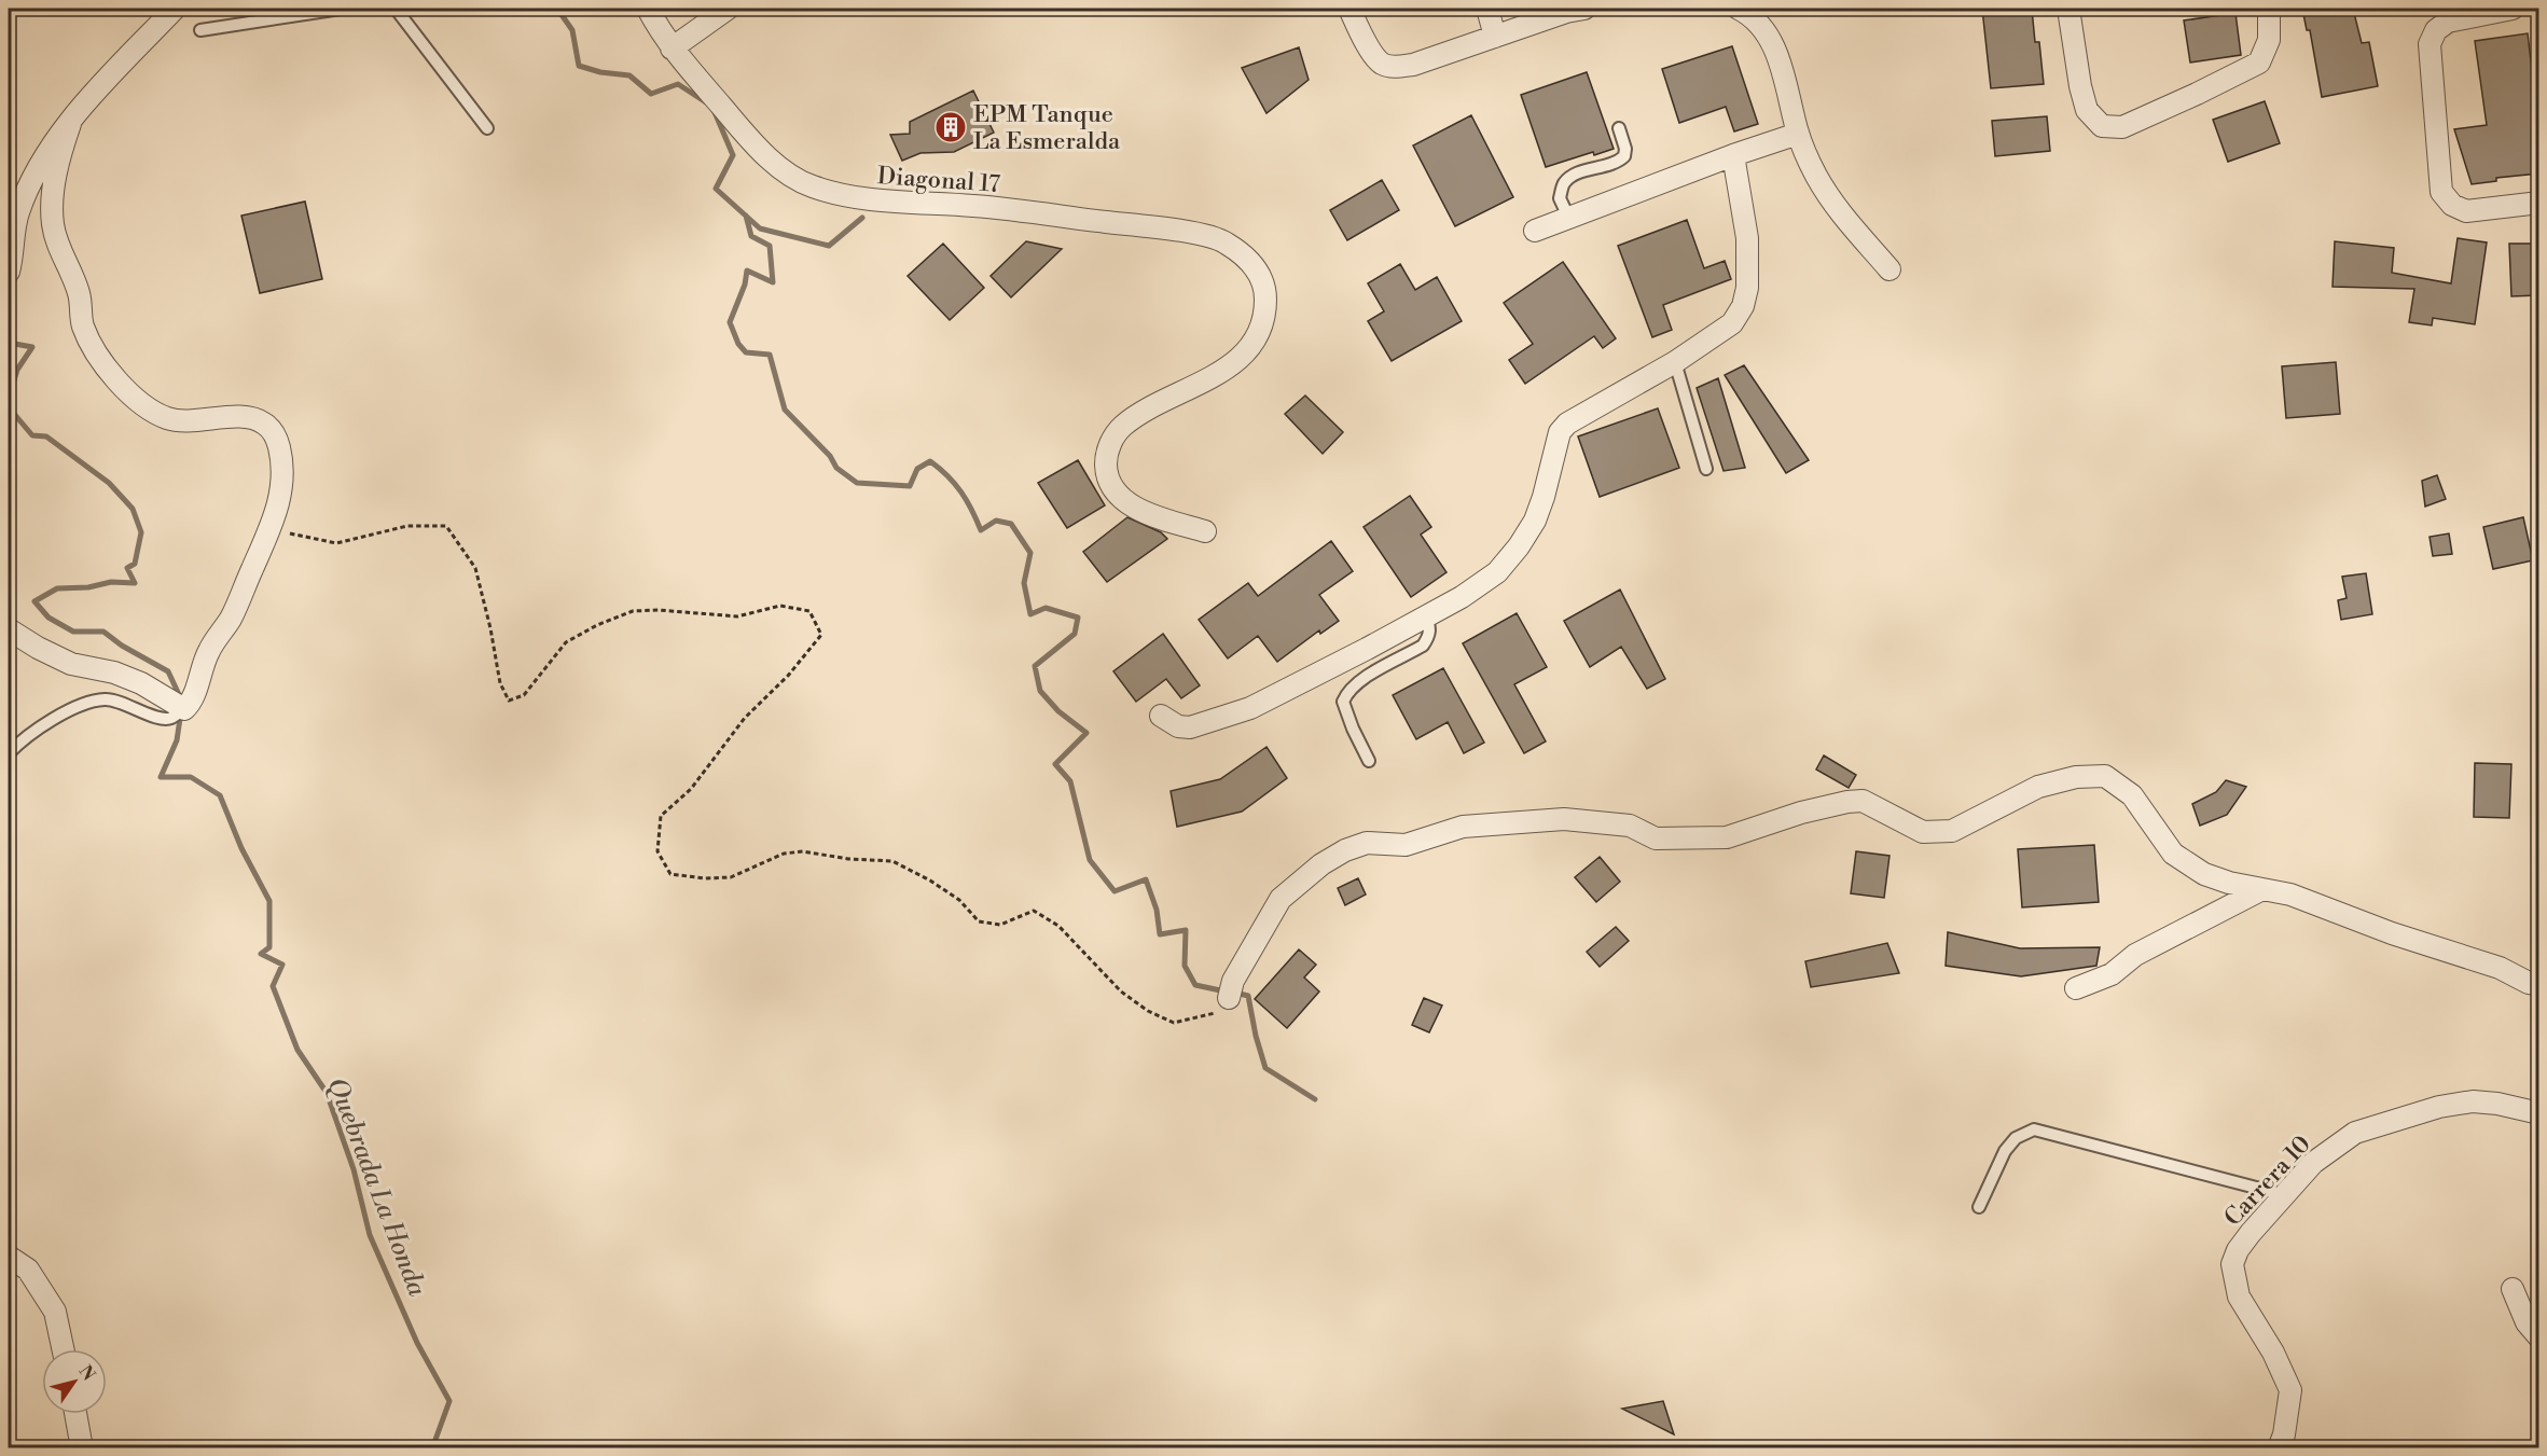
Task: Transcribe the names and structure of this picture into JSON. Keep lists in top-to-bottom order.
{
  "streets": {
    "street": ["Diagonal 17", "Carrera 10"]
  },
  "water": ["Quebrada La Honda"],
  "places": {
    "building": ["EPM Tanque La Esmeralda"]
  },
  "north": "top right"
}
